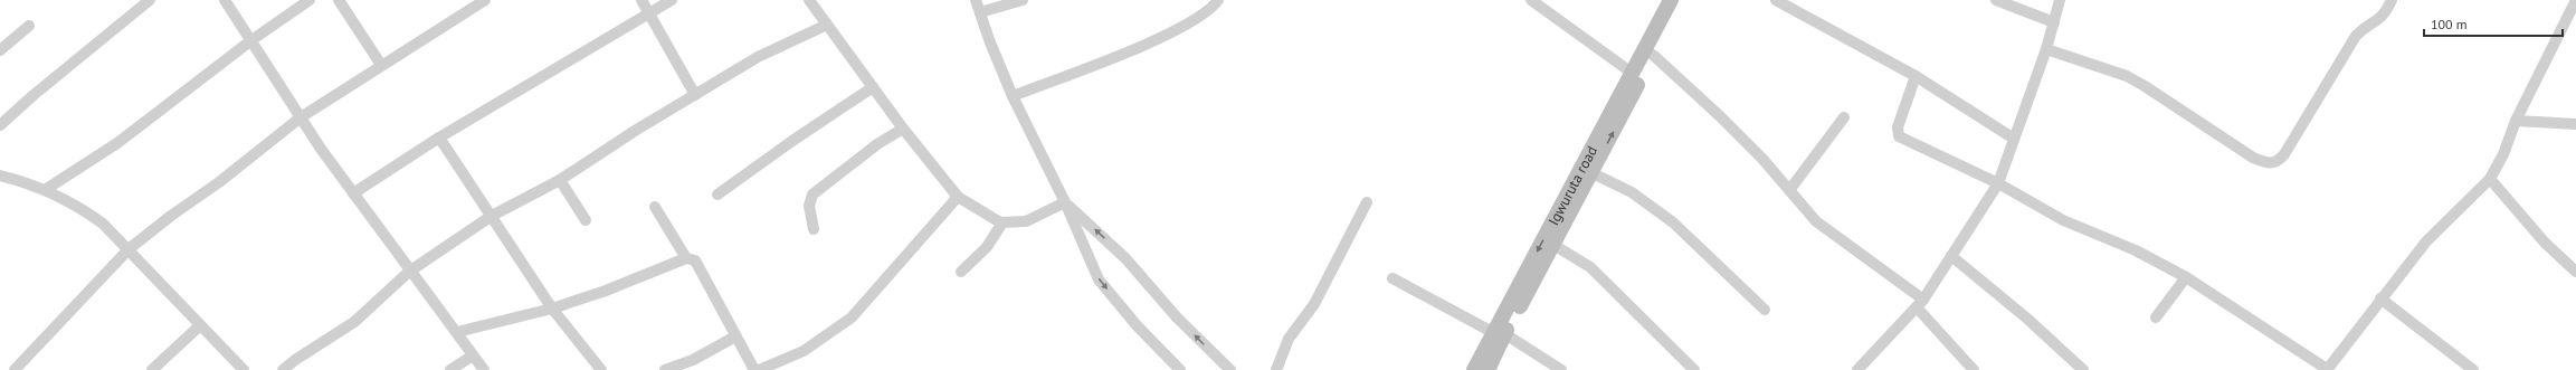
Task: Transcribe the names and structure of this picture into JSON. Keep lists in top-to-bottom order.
{
  "streets": {
    "main road": ["Igwuruta road"]
  },
  "scale_bar": "100 m"
}
